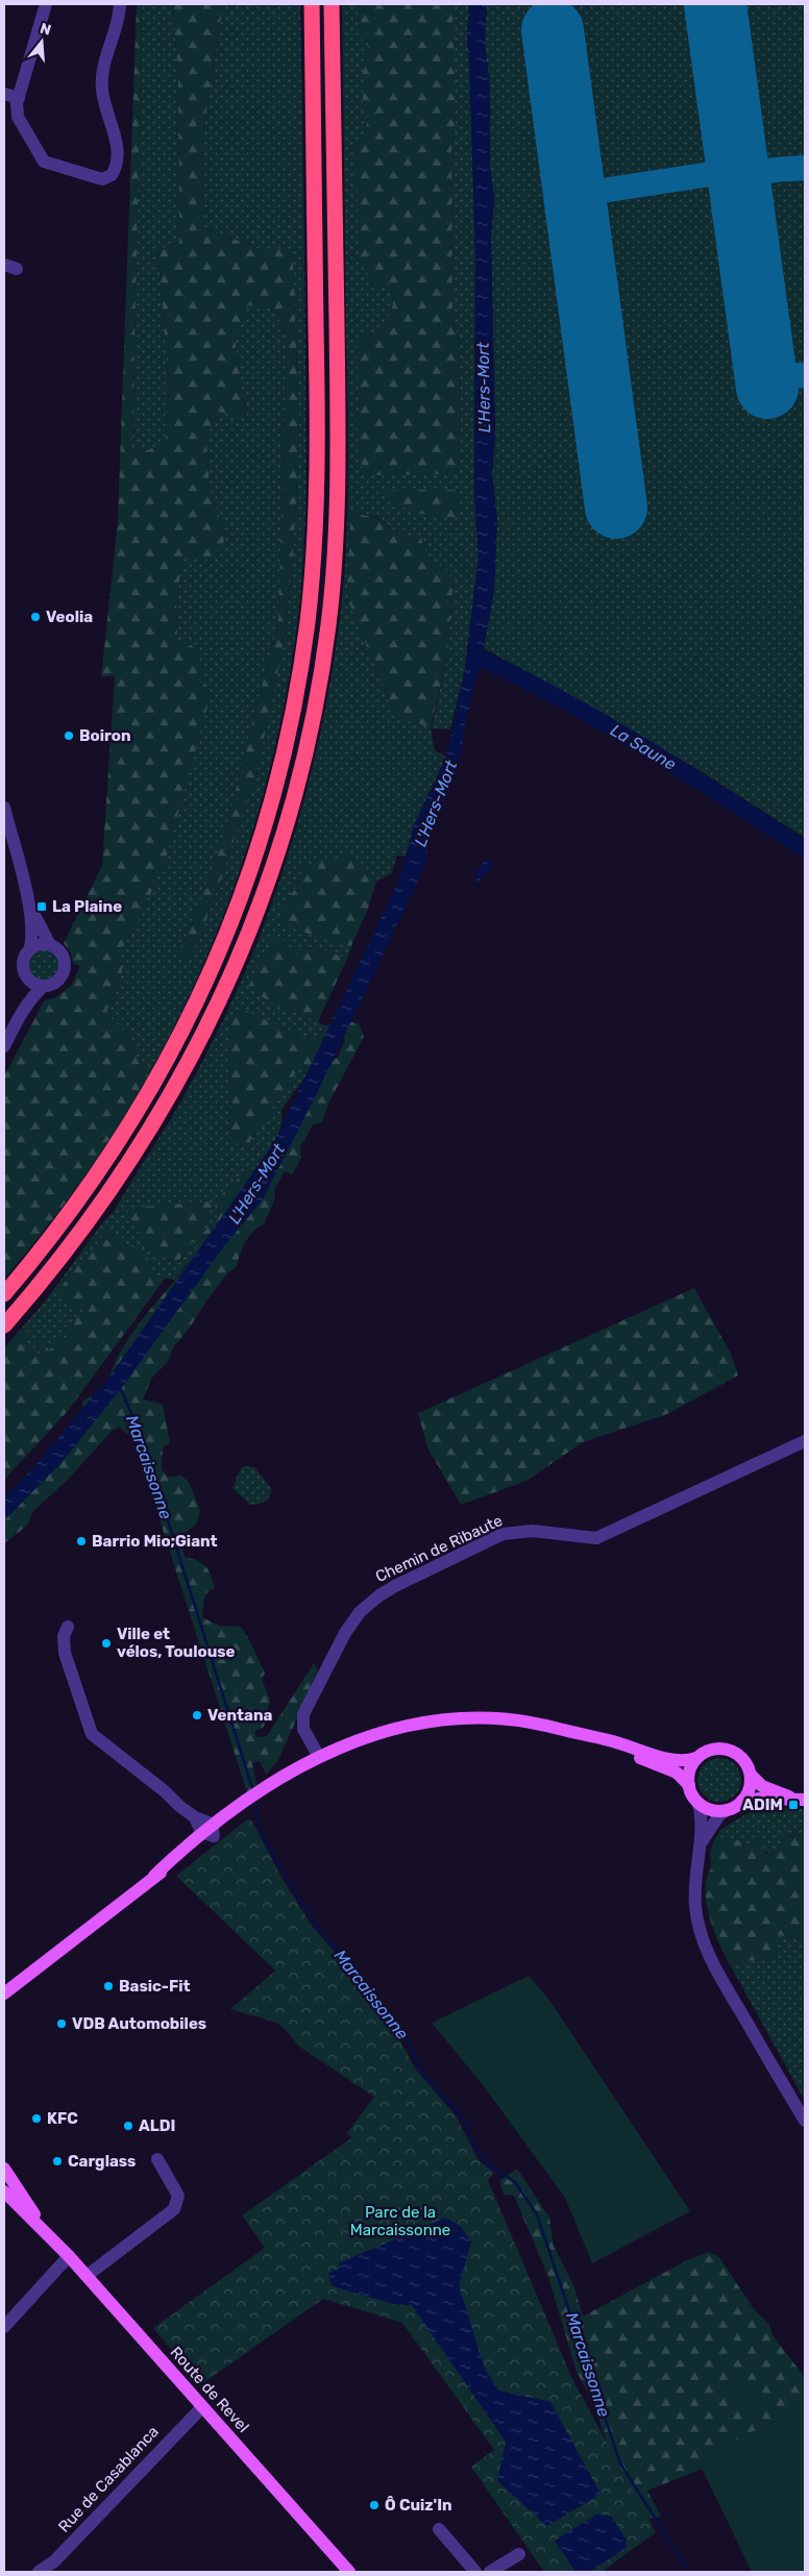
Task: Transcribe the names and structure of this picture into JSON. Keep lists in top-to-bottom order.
{
  "streets": {
    "main road": ["Route de Revel"],
    "street": ["Chemin de Ribaute", "Rue de Casablanca"]
  },
  "crossings": [
    ["Route de Revel", "Rue de Casablanca"]
  ],
  "water": ["L'Hers-Mort", "La Saune", "Marcaissonne"],
  "parks": ["Parc de la Marcaissonne"],
  "places": {
    "other": [
      "Veolia",
      "Boiron",
      "Barrio Mio;Giant",
      "Ville et vélos, Toulouse",
      "Ventana",
      "Basic-Fit",
      "VDB Automobiles",
      "KFC",
      "ALDI",
      "Carglass",
      "Ô Cuiz'In"
    ],
    "transit": ["La Plaine", "ADIM"]
  },
  "north": "top"
}
